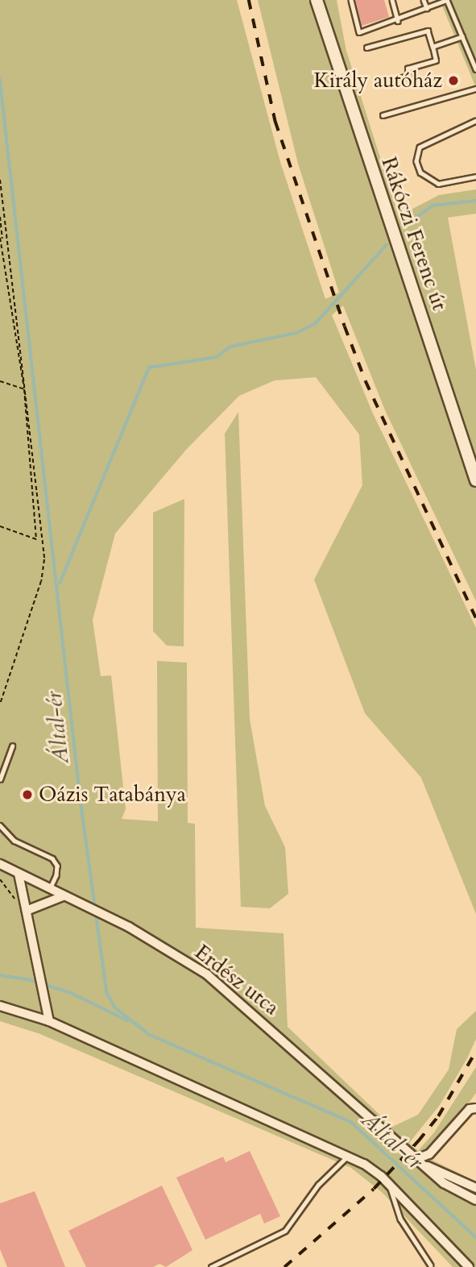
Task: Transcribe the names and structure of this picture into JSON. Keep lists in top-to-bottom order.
{
  "streets": {
    "main road": ["Rákóczi Ferenc út"],
    "street": ["Erdész utca"]
  },
  "water": ["Által-ér"],
  "places": ["Király autóház", "Oázis Tatabánya"]
}
